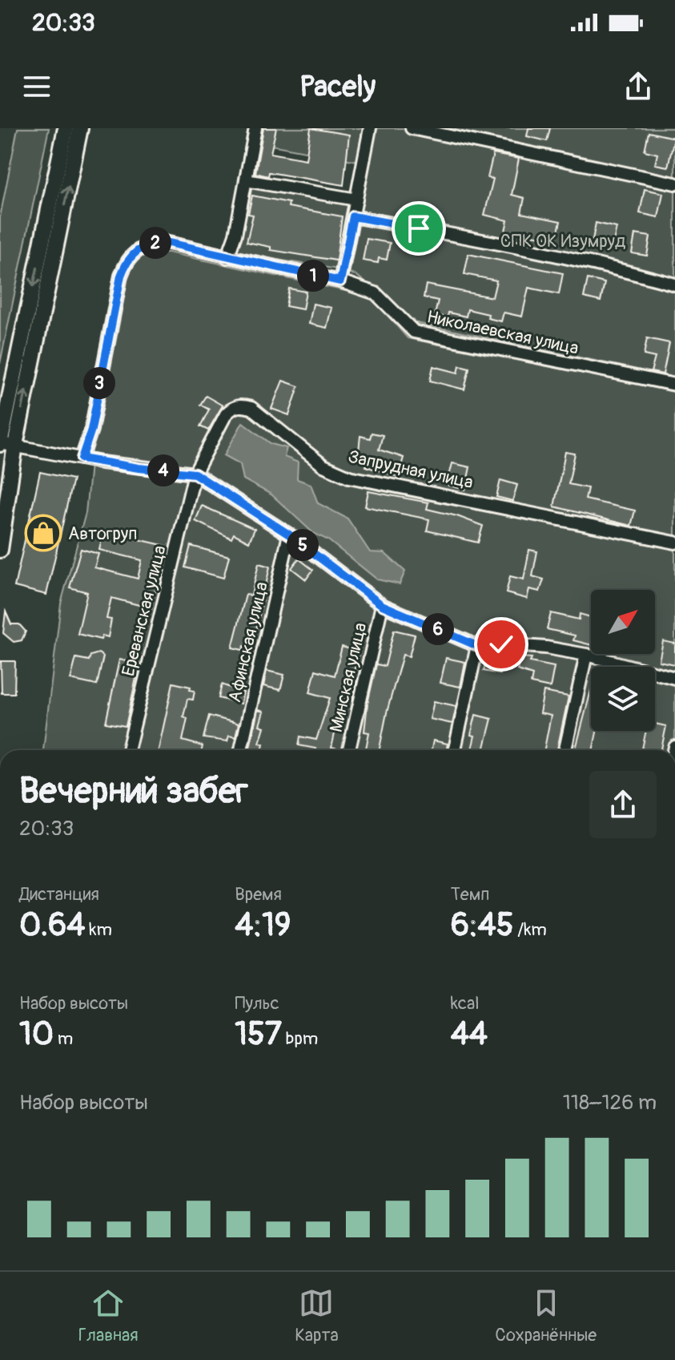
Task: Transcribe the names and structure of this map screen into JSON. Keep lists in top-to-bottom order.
{
  "streets": {
    "street": [
      "Николаевская улица",
      "Запрудная улица",
      "Ереванская улица",
      "Афинская улица",
      "Минская улица"
    ]
  },
  "crossings": [
    ["Запрудная улица", "Ереванская улица"]
  ],
  "parks": ["СПК ОК Изумруд"],
  "places": {
    "shop": ["Автогруп"]
  },
  "north": "top right",
  "page": {
    "status": "20:33",
    "header": "Pacely",
    "pins": [
      "2",
      "1",
      "3",
      "4",
      "5",
      "6"
    ],
    "heading": ["Вечерний забег", "20:33"],
    "stats": [
      ["Дистанция", "0.64 km"],
      ["Время", "4:19"],
      ["Темп", "6:45 /km"],
      ["Набор высоты", "10 m"],
      ["Пульс", "157 bpm"],
      ["kcal", "44"]
    ],
    "chart": ["Набор высоты", "118–126 m"],
    "tabs": ["Главная", "Карта", "Сохранённые"]
  }
}
